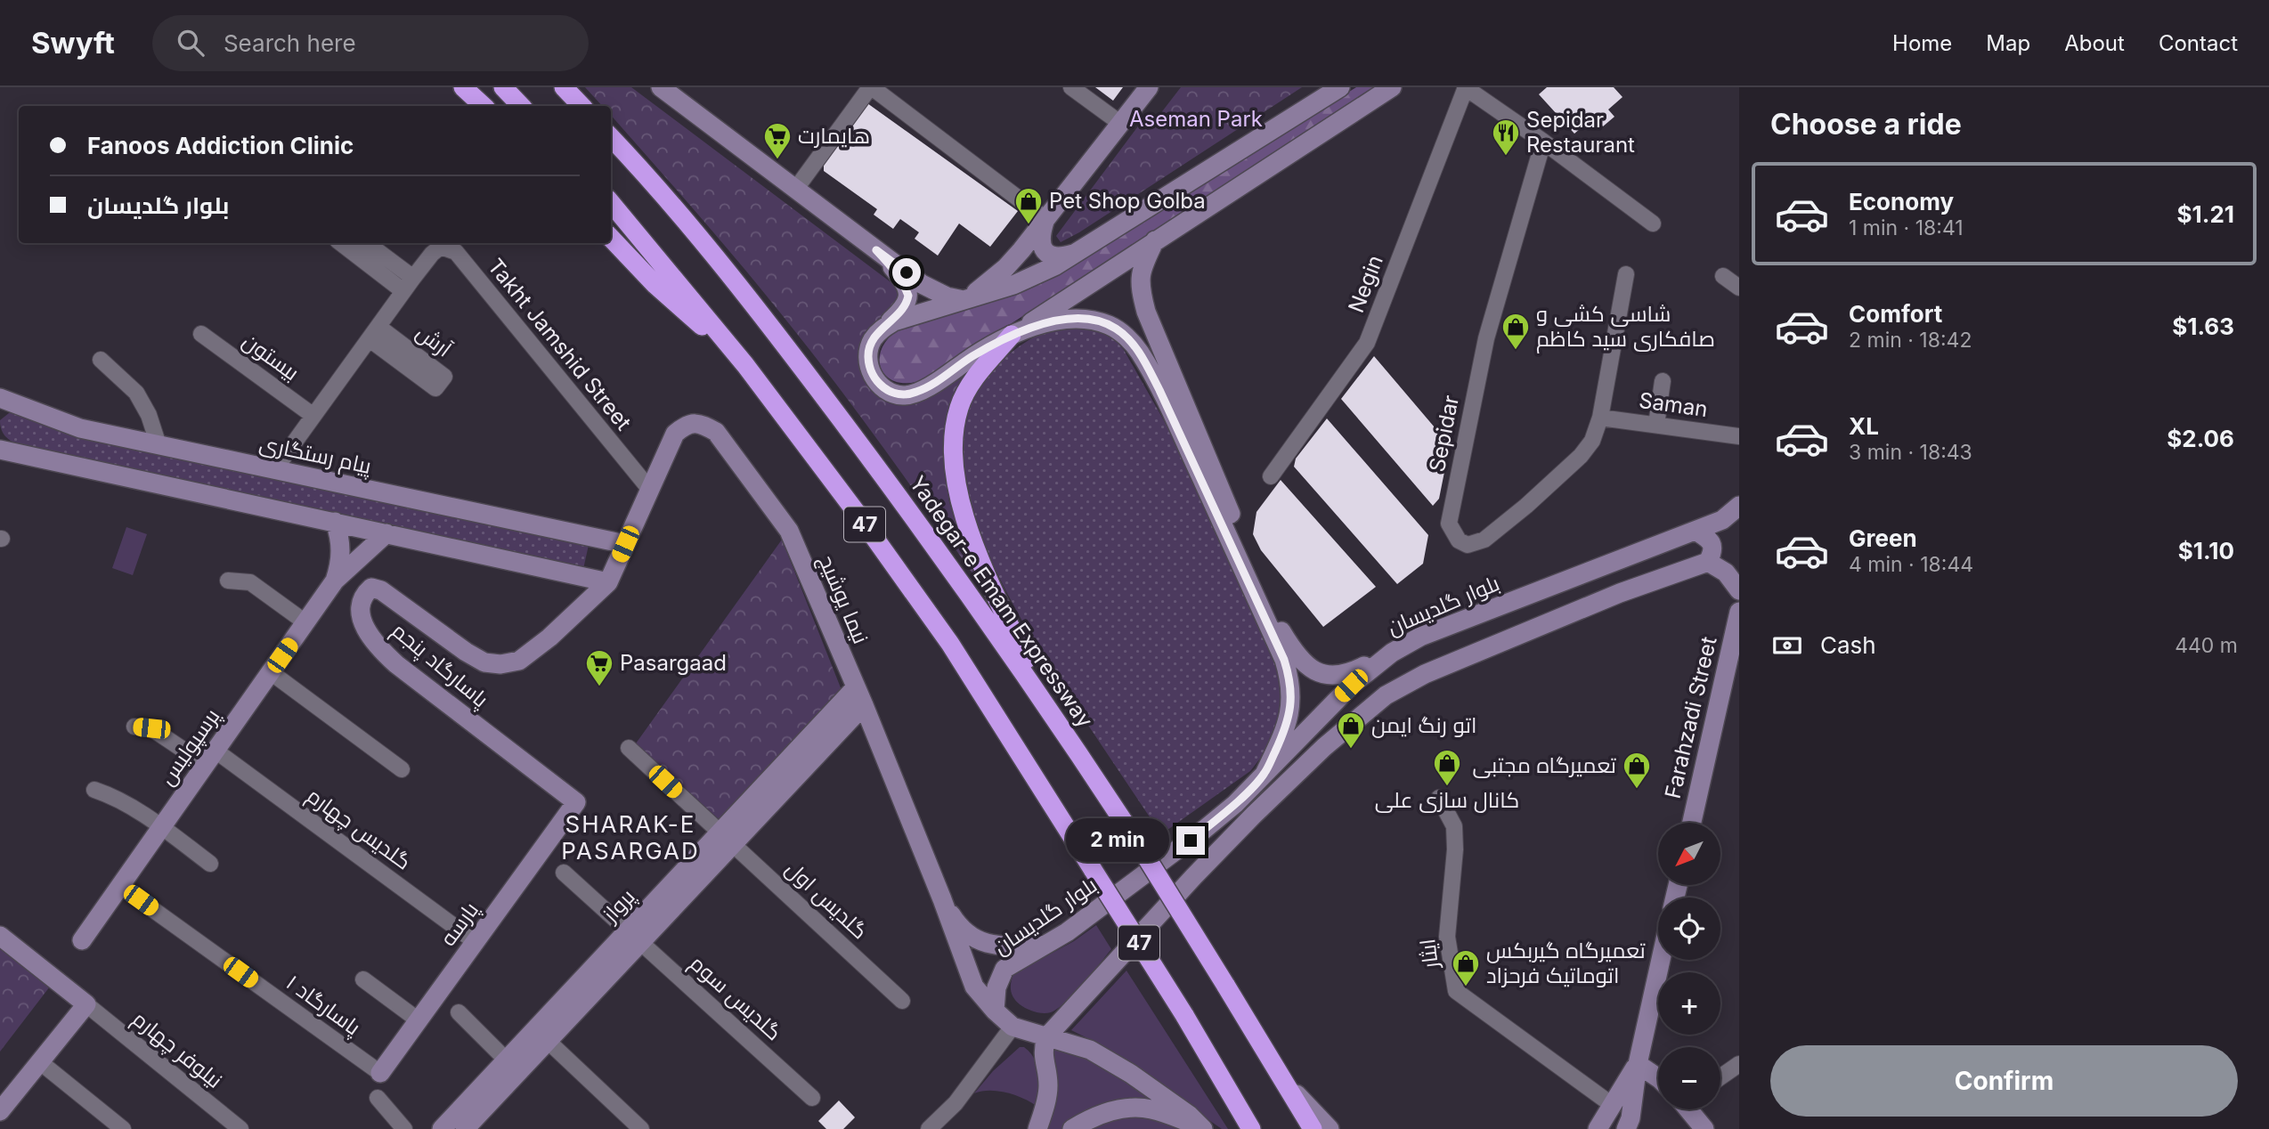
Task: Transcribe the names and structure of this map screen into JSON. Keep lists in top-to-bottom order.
{
  "streets": {
    "highway": ["47", "Yadegar-e Emam Expressway"],
    "street": [
      "Negin",
      "Takht Jamshid Street",
      "بیستون",
      "Saman",
      "Sepidar",
      "پیام رستگاری",
      "نیما یوشیج",
      "بلوار گلدیسان",
      "پاسارگاد پنجم",
      "Farahzadi Street",
      "پرسپولیس",
      "گلدیس چهارم",
      "گلدیس اول",
      "پرواز",
      "پارسه",
      "ایثار",
      "گلدیس سوم",
      "پاسارگاد ۱",
      "نیلوفر چهارم"
    ]
  },
  "crossings": [
    ["Takht Jamshid Street", "بیستون"],
    ["Takht Jamshid Street", "پیام رستگاری"],
    ["Takht Jamshid Street", "نیما یوشیج"],
    ["Saman", "Sepidar"],
    ["نیما یوشیج", "پرواز"],
    ["پاسارگاد پنجم", "پارسه"],
    ["پرسپولیس", "گلدیس چهارم"],
    ["پرسپولیس", "پاسارگاد ۱"],
    ["گلدیس چهارم", "پارسه"],
    ["گلدیس اول", "پرواز"],
    ["پرواز", "گلدیس سوم"],
    ["پارسه", "پاسارگاد ۱"]
  ],
  "districts": ["SHARAK-E PASARGAD"],
  "parks": ["Aseman Park"],
  "places": {
    "restaurant": ["Sepidar Restaurant"],
    "supermarket": ["هایمارت", "Pasargaad"],
    "shop": [
      "Pet Shop Golba",
      "شاسی کشی و صافکاری سید کاظم",
      "اتو رنگ ایمن",
      "کانال سازی علی",
      "تعمیرگاه مجتبی",
      "تعمیرگاه گیربکس اتوماتیک فرحزاد"
    ]
  },
  "north": "bottom left",
  "page": {
    "header": "Swyft",
    "search": "Search here",
    "nav": [
      "Home",
      "Map",
      "About",
      "Contact"
    ],
    "heading": "Choose a ride",
    "banner": ["Fanoos Addiction Clinic", "بلوار گلدیسان"],
    "list": [
      {
        "name": "Economy",
        "note": "1 min · 18:41",
        "value": "$1.21"
      },
      {
        "name": "Comfort",
        "note": "2 min · 18:42",
        "value": "$1.63"
      },
      {
        "name": "XL",
        "note": "3 min · 18:43",
        "value": "$2.06"
      },
      {
        "name": "Green",
        "note": "4 min · 18:44",
        "value": "$1.10"
      }
    ],
    "pay": ["Cash", "440 m"],
    "bubble": "2 min",
    "map_buttons": ["+", "−"],
    "buttons": "Confirm"
  }
}
